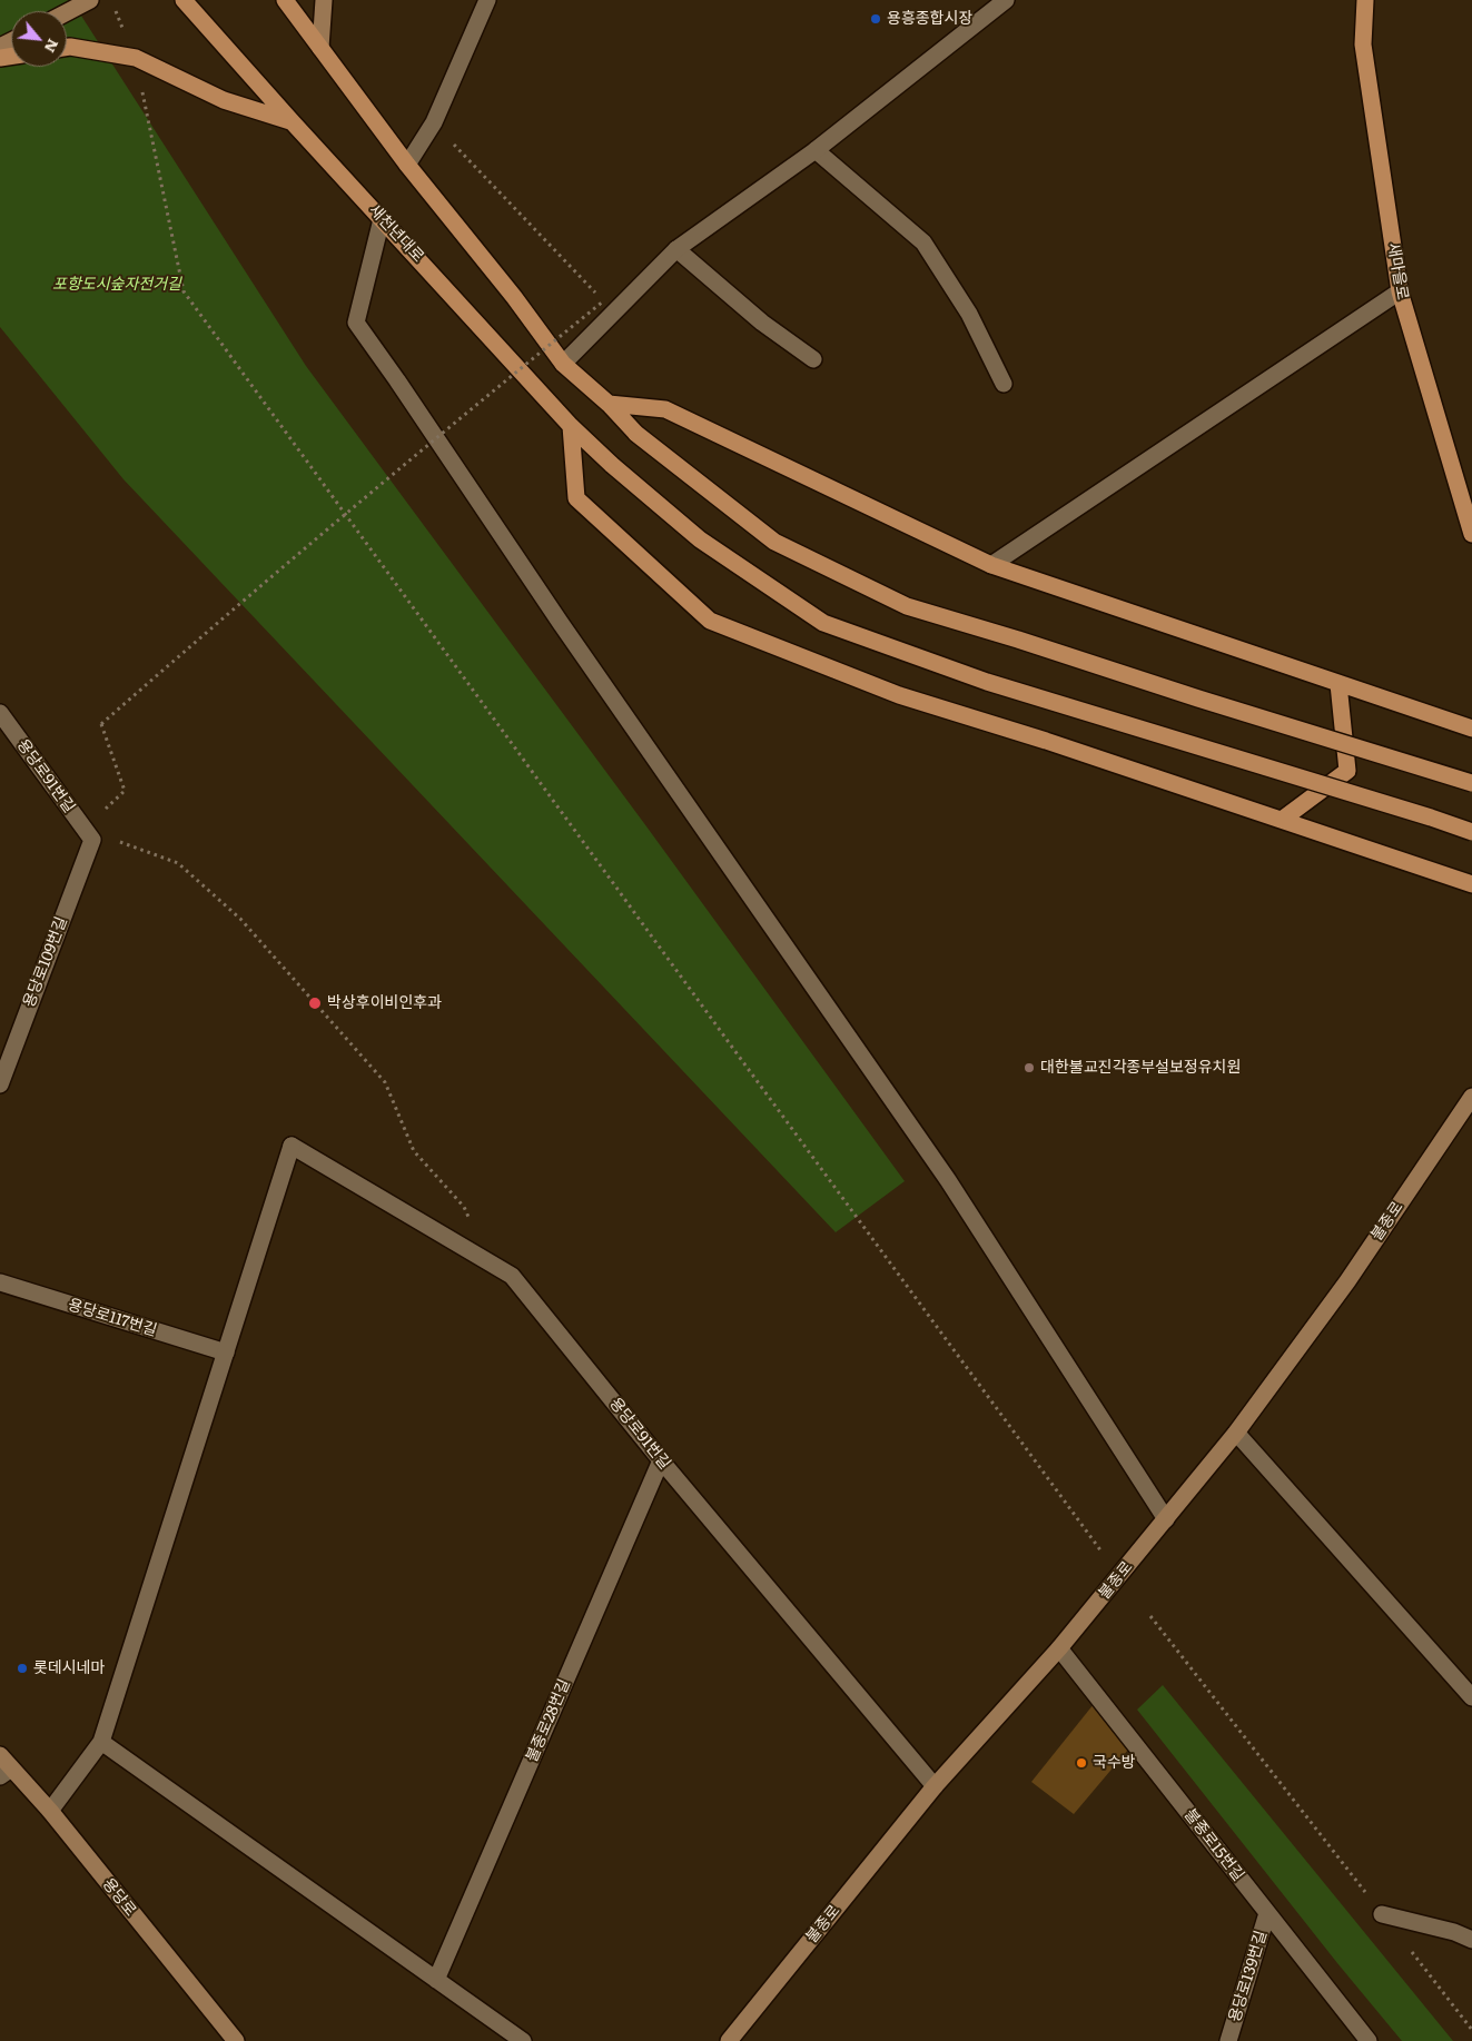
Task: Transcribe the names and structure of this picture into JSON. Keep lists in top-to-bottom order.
{
  "streets": {
    "main road": [
      "새천년대로",
      "새마을로",
      "불종로",
      "용당로"
    ],
    "street": [
      "용당로91번길",
      "용당로109번길",
      "용당로117번길",
      "불종로28번길",
      "불종로15번길",
      "용당로139번길"
    ]
  },
  "crossings": [
    ["용당로91번길", "용당로109번길"],
    ["용당로91번길", "불종로"],
    ["용당로91번길", "용당로117번길"],
    ["용당로91번길", "불종로28번길"],
    ["불종로", "불종로15번길"],
    ["불종로15번길", "용당로139번길"]
  ],
  "parks": ["포항도시숲자전거길"],
  "places": [
    "용흥종합시장",
    "박상후이비인후과",
    "대한불교진각종부설보정유치원",
    "롯데시네마",
    "국수방"
  ],
  "north": "bottom right"
}
